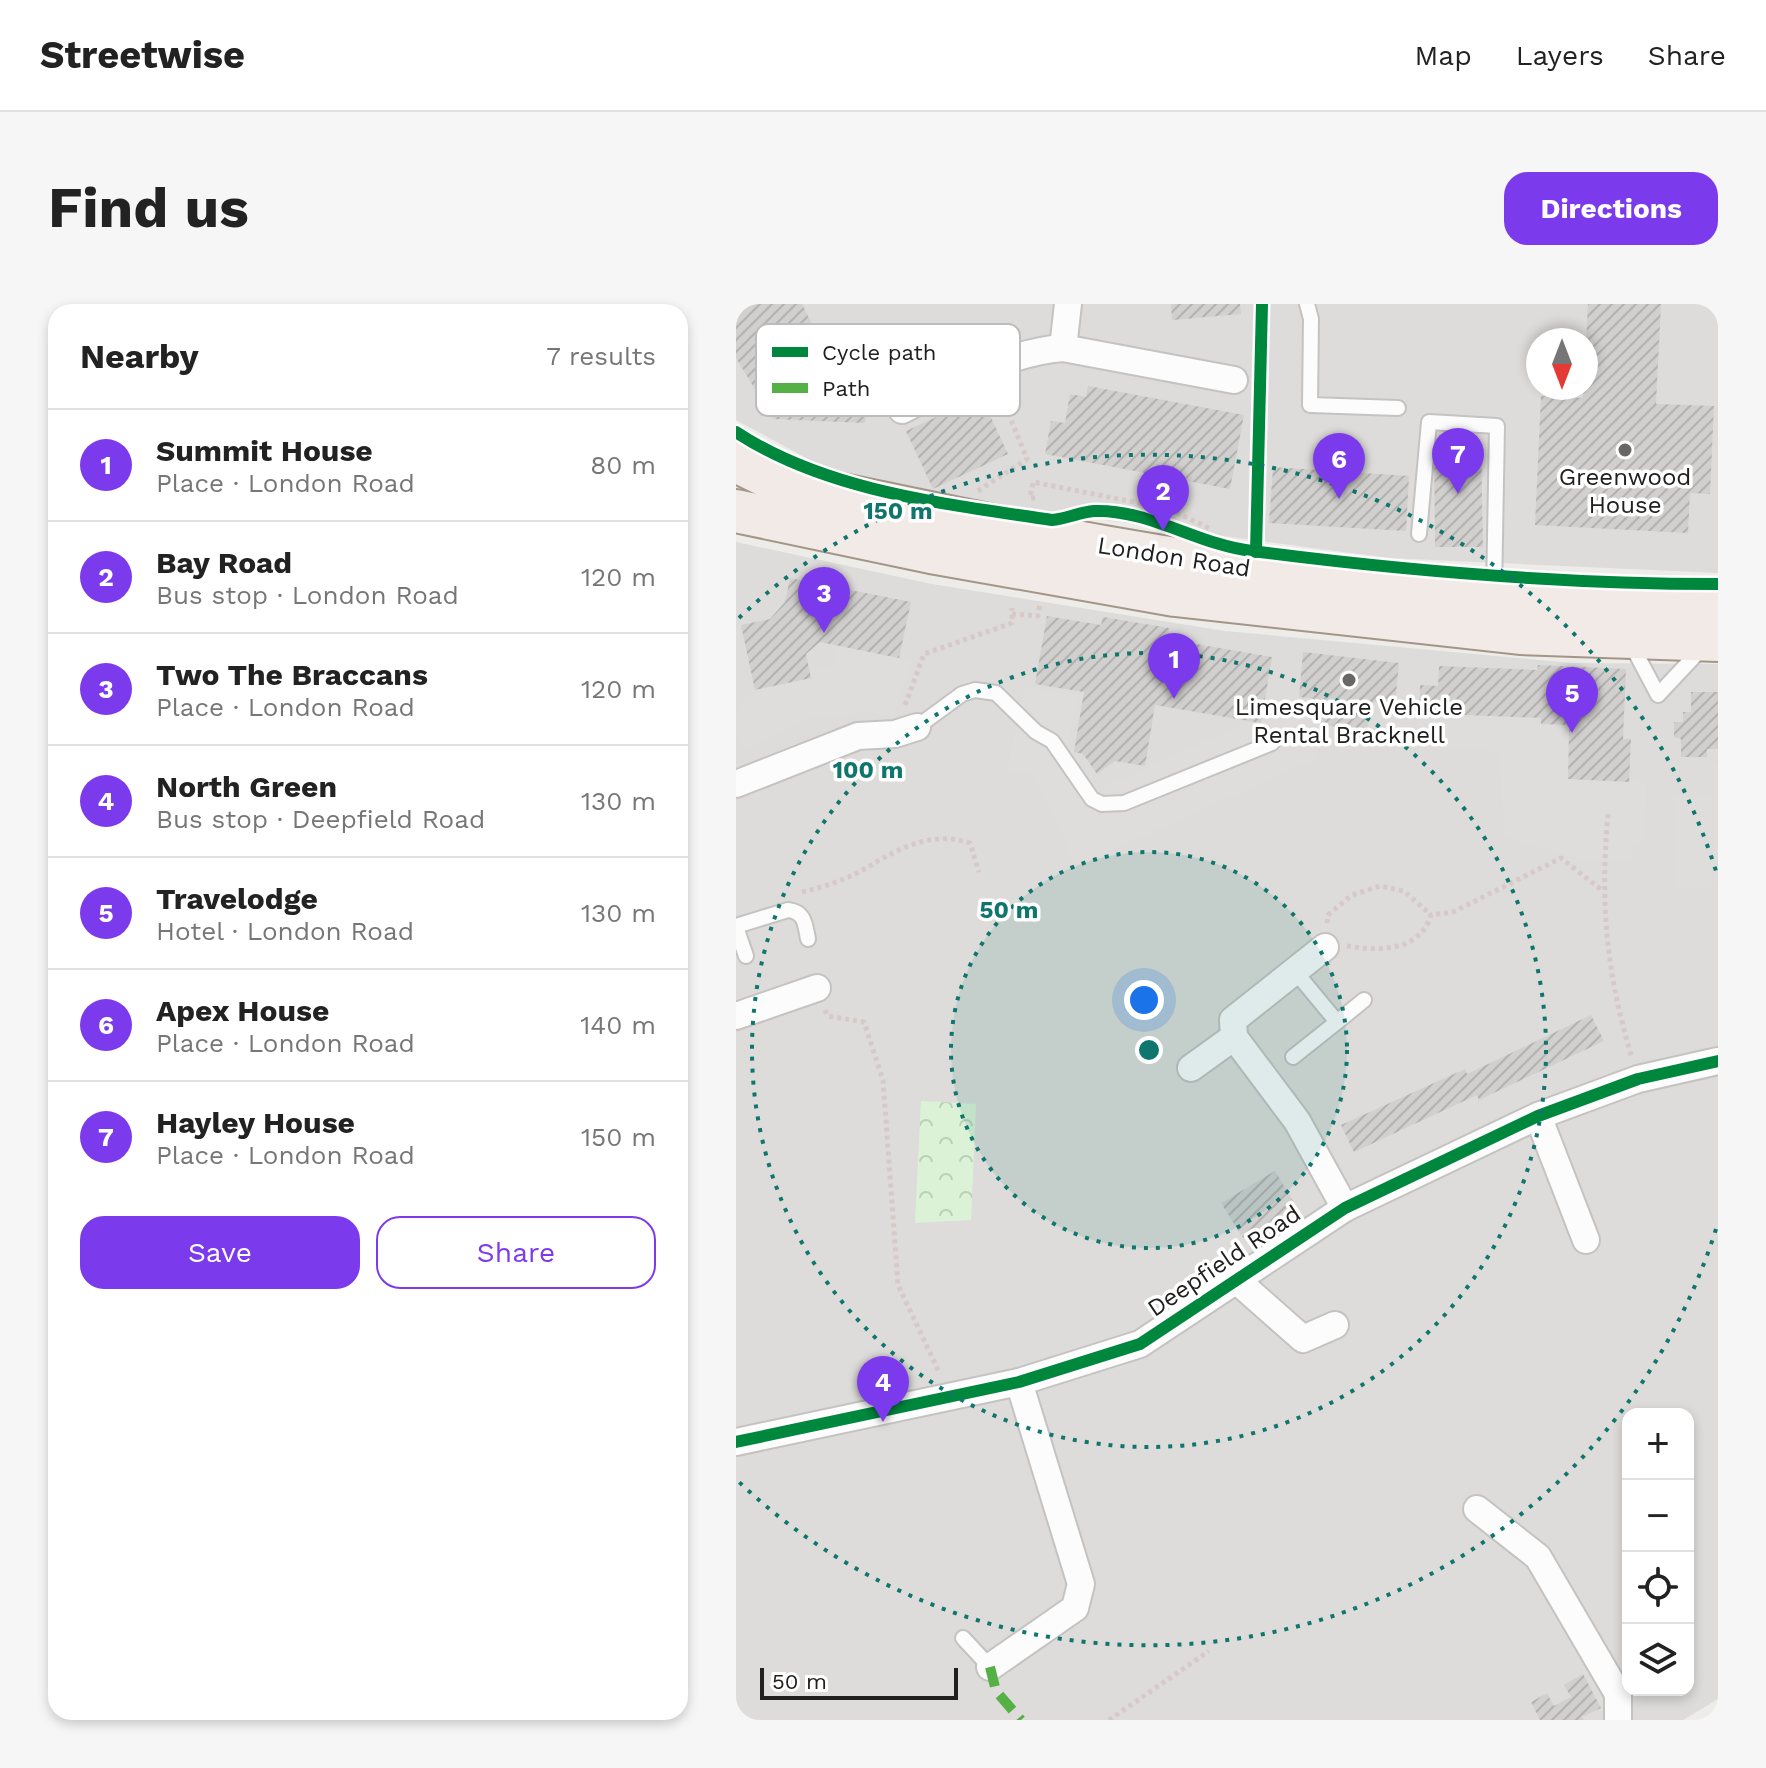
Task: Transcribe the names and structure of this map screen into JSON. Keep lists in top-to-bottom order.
{
  "streets": {
    "main road": ["London Road"],
    "street": ["Deepfield Road"]
  },
  "places": ["Greenwood House", "Limesquare Vehicle Rental Bracknell"],
  "legend": ["Cycle path", "Path"],
  "scale_bar": "50 m",
  "north": "bottom",
  "page": {
    "header": "Streetwise",
    "nav": ["Map", "Layers", "Share"],
    "buttons": [
      "Directions",
      ["Save", "Share"]
    ],
    "title": "Find us",
    "heading": ["Nearby", "7 results"],
    "list": [
      {
        "mark": "1",
        "name": "Summit House",
        "note": "Place · London Road",
        "value": "80 m"
      },
      {
        "mark": "2",
        "name": "Bay Road",
        "note": "Bus stop · London Road",
        "value": "120 m"
      },
      {
        "mark": "3",
        "name": "Two The Braccans",
        "note": "Place · London Road",
        "value": "120 m"
      },
      {
        "mark": "4",
        "name": "North Green",
        "note": "Bus stop · Deepfield Road",
        "value": "130 m"
      },
      {
        "mark": "5",
        "name": "Travelodge",
        "note": "Hotel · London Road",
        "value": "130 m"
      },
      {
        "mark": "6",
        "name": "Apex House",
        "note": "Place · London Road",
        "value": "140 m"
      },
      {
        "mark": "7",
        "name": "Hayley House",
        "note": "Place · London Road",
        "value": "150 m"
      }
    ],
    "pins": [
      "7",
      "6",
      "2",
      "3",
      "1",
      "5",
      "4"
    ],
    "map_buttons": ["+", "−"],
    "scale": "50 m"
  },
  "rings": ["150 m", "100 m", "50 m"]
}
